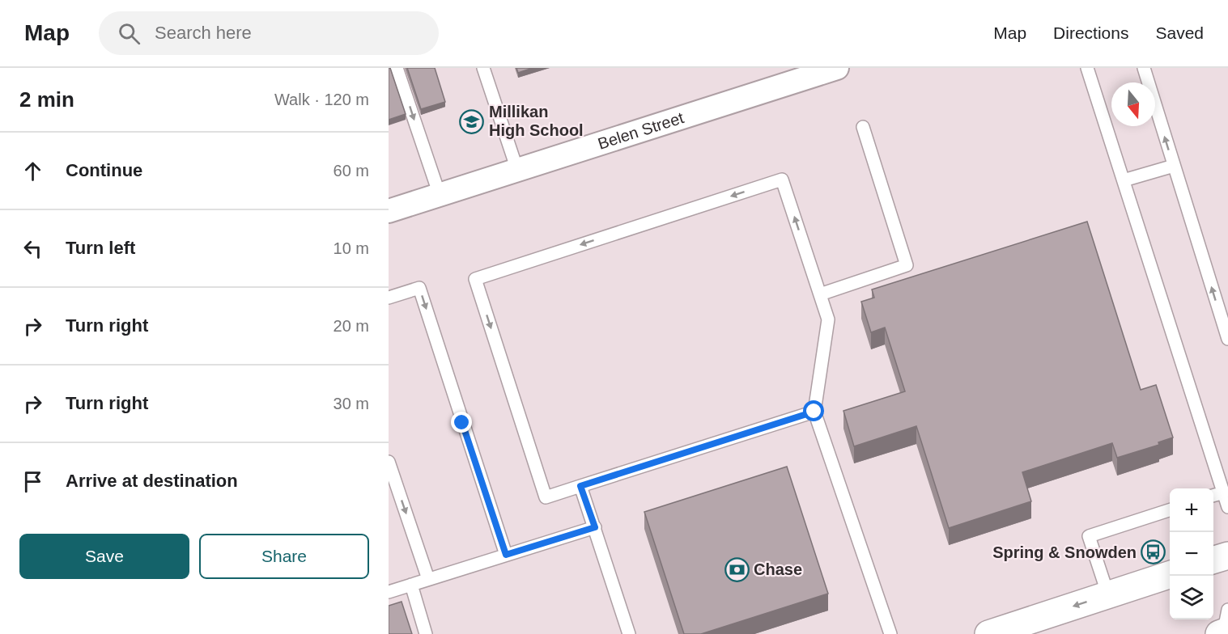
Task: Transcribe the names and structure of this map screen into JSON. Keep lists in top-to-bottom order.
{
  "streets": {
    "street": ["Belen Street"]
  },
  "places": {
    "school or university": ["Millikan High School"],
    "bus stop": ["Spring & Snowden"],
    "bank": ["Chase"]
  },
  "north": "bottom",
  "page": {
    "header": "Map",
    "search": "Search here",
    "nav": ["Map", "Directions", "Saved"],
    "heading": ["2 min", "Walk · 120 m"],
    "list": [
      ["Continue", "60 m"],
      ["Turn left", "10 m"],
      ["Turn right", "20 m"],
      ["Turn right", "30 m"],
      "Arrive at destination"
    ],
    "map_buttons": ["+", "−"],
    "buttons": ["Save", "Share"]
  }
}
